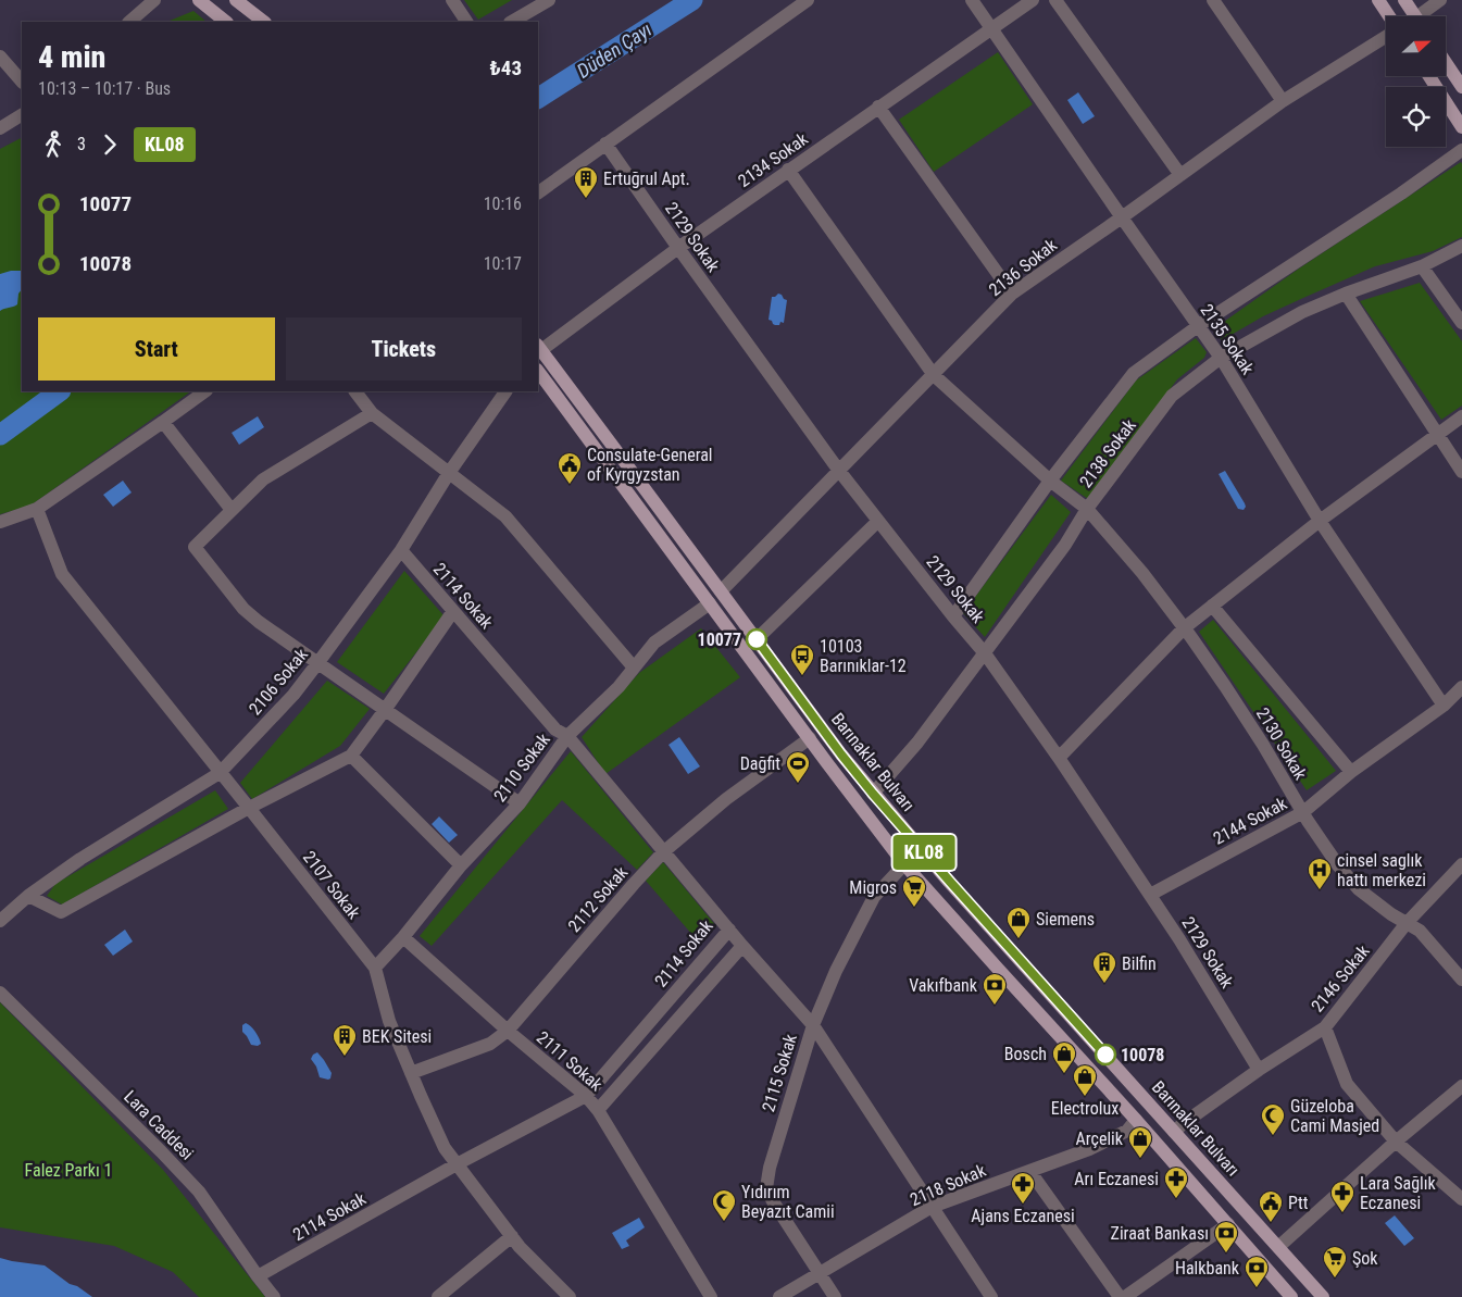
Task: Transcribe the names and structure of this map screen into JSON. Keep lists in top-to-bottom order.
{
  "streets": {
    "main road": ["Barınaklar Bulvarı"],
    "street": [
      "2134 Sokak",
      "2129 Sokak",
      "2136 Sokak",
      "2135 Sokak",
      "2138 Sokak",
      "2114 Sokak",
      "2106 Sokak",
      "2130 Sokak",
      "2110 Sokak",
      "2144 Sokak",
      "2107 Sokak",
      "2112 Sokak",
      "2146 Sokak",
      "2111 Sokak",
      "2115 Sokak",
      "Lara Caddesi",
      "2118 Sokak"
    ]
  },
  "crossings": [
    ["2134 Sokak", "2129 Sokak"],
    ["2134 Sokak", "2135 Sokak"],
    ["2134 Sokak", "2130 Sokak"],
    ["2134 Sokak", "Barınaklar Bulvarı"],
    ["2129 Sokak", "2136 Sokak"],
    ["2129 Sokak", "2138 Sokak"],
    ["2129 Sokak", "2144 Sokak"],
    ["2129 Sokak", "2146 Sokak"],
    ["2136 Sokak", "2135 Sokak"],
    ["2136 Sokak", "2130 Sokak"],
    ["2136 Sokak", "Barınaklar Bulvarı"],
    ["2135 Sokak", "2138 Sokak"],
    ["2135 Sokak", "2144 Sokak"],
    ["2138 Sokak", "2130 Sokak"],
    ["2138 Sokak", "Barınaklar Bulvarı"],
    ["2114 Sokak", "2106 Sokak"],
    ["2114 Sokak", "2110 Sokak"],
    ["2114 Sokak", "2107 Sokak"],
    ["2114 Sokak", "2112 Sokak"],
    ["2114 Sokak", "2111 Sokak"],
    ["2114 Sokak", "Lara Caddesi"],
    ["2106 Sokak", "2107 Sokak"],
    ["2130 Sokak", "2144 Sokak"],
    ["2130 Sokak", "2146 Sokak"],
    ["Barınaklar Bulvarı", "2110 Sokak"],
    ["Barınaklar Bulvarı", "2112 Sokak"],
    ["Barınaklar Bulvarı", "2146 Sokak"],
    ["Barınaklar Bulvarı", "2115 Sokak"],
    ["Barınaklar Bulvarı", "2118 Sokak"],
    ["2110 Sokak", "2107 Sokak"],
    ["2110 Sokak", "2111 Sokak"],
    ["2107 Sokak", "2112 Sokak"],
    ["2112 Sokak", "2111 Sokak"],
    ["2115 Sokak", "2118 Sokak"]
  ],
  "water": ["Düden Çayı"],
  "parks": ["Falez Parkı 1"],
  "places": {
    "building": ["Ertuğrul Apt.", "Bilfin", "BEK Sitesi"],
    "public building": ["Consulate-General of Kyrgyzstan", "Ptt"],
    "other": ["10077", "10078"],
    "bus stop": ["10103 Barınıklar-12"],
    "sports": ["Dağfit"],
    "hospital": ["cinsel saglık hattı merkezi"],
    "supermarket": ["Migros", "Şok"],
    "shop": [
      "Siemens",
      "Bosch",
      "Electrolux",
      "Arçelik"
    ],
    "bank": ["Vakıfbank", "Ziraat Bankası", "Halkbank"],
    "mosque": ["Güzeloba Cami Masjed", "Yıdırım Beyazıt Camii"],
    "pharmacy": ["Arı Eczanesi", "Ajans Eczanesi", "Lara Sağlık Eczanesi"]
  },
  "lines": ["bus line KL08"],
  "north": "right",
  "page": {
    "on_map": "KL08",
    "heading": ["4 min", "10:13 – 10:17 · Bus", "₺43"],
    "legs": ["3", "KL08"],
    "list": [
      {
        "name": "10077",
        "value": "10:16"
      },
      {
        "name": "10078",
        "value": "10:17"
      }
    ],
    "buttons": ["Start", "Tickets"]
  }
}
